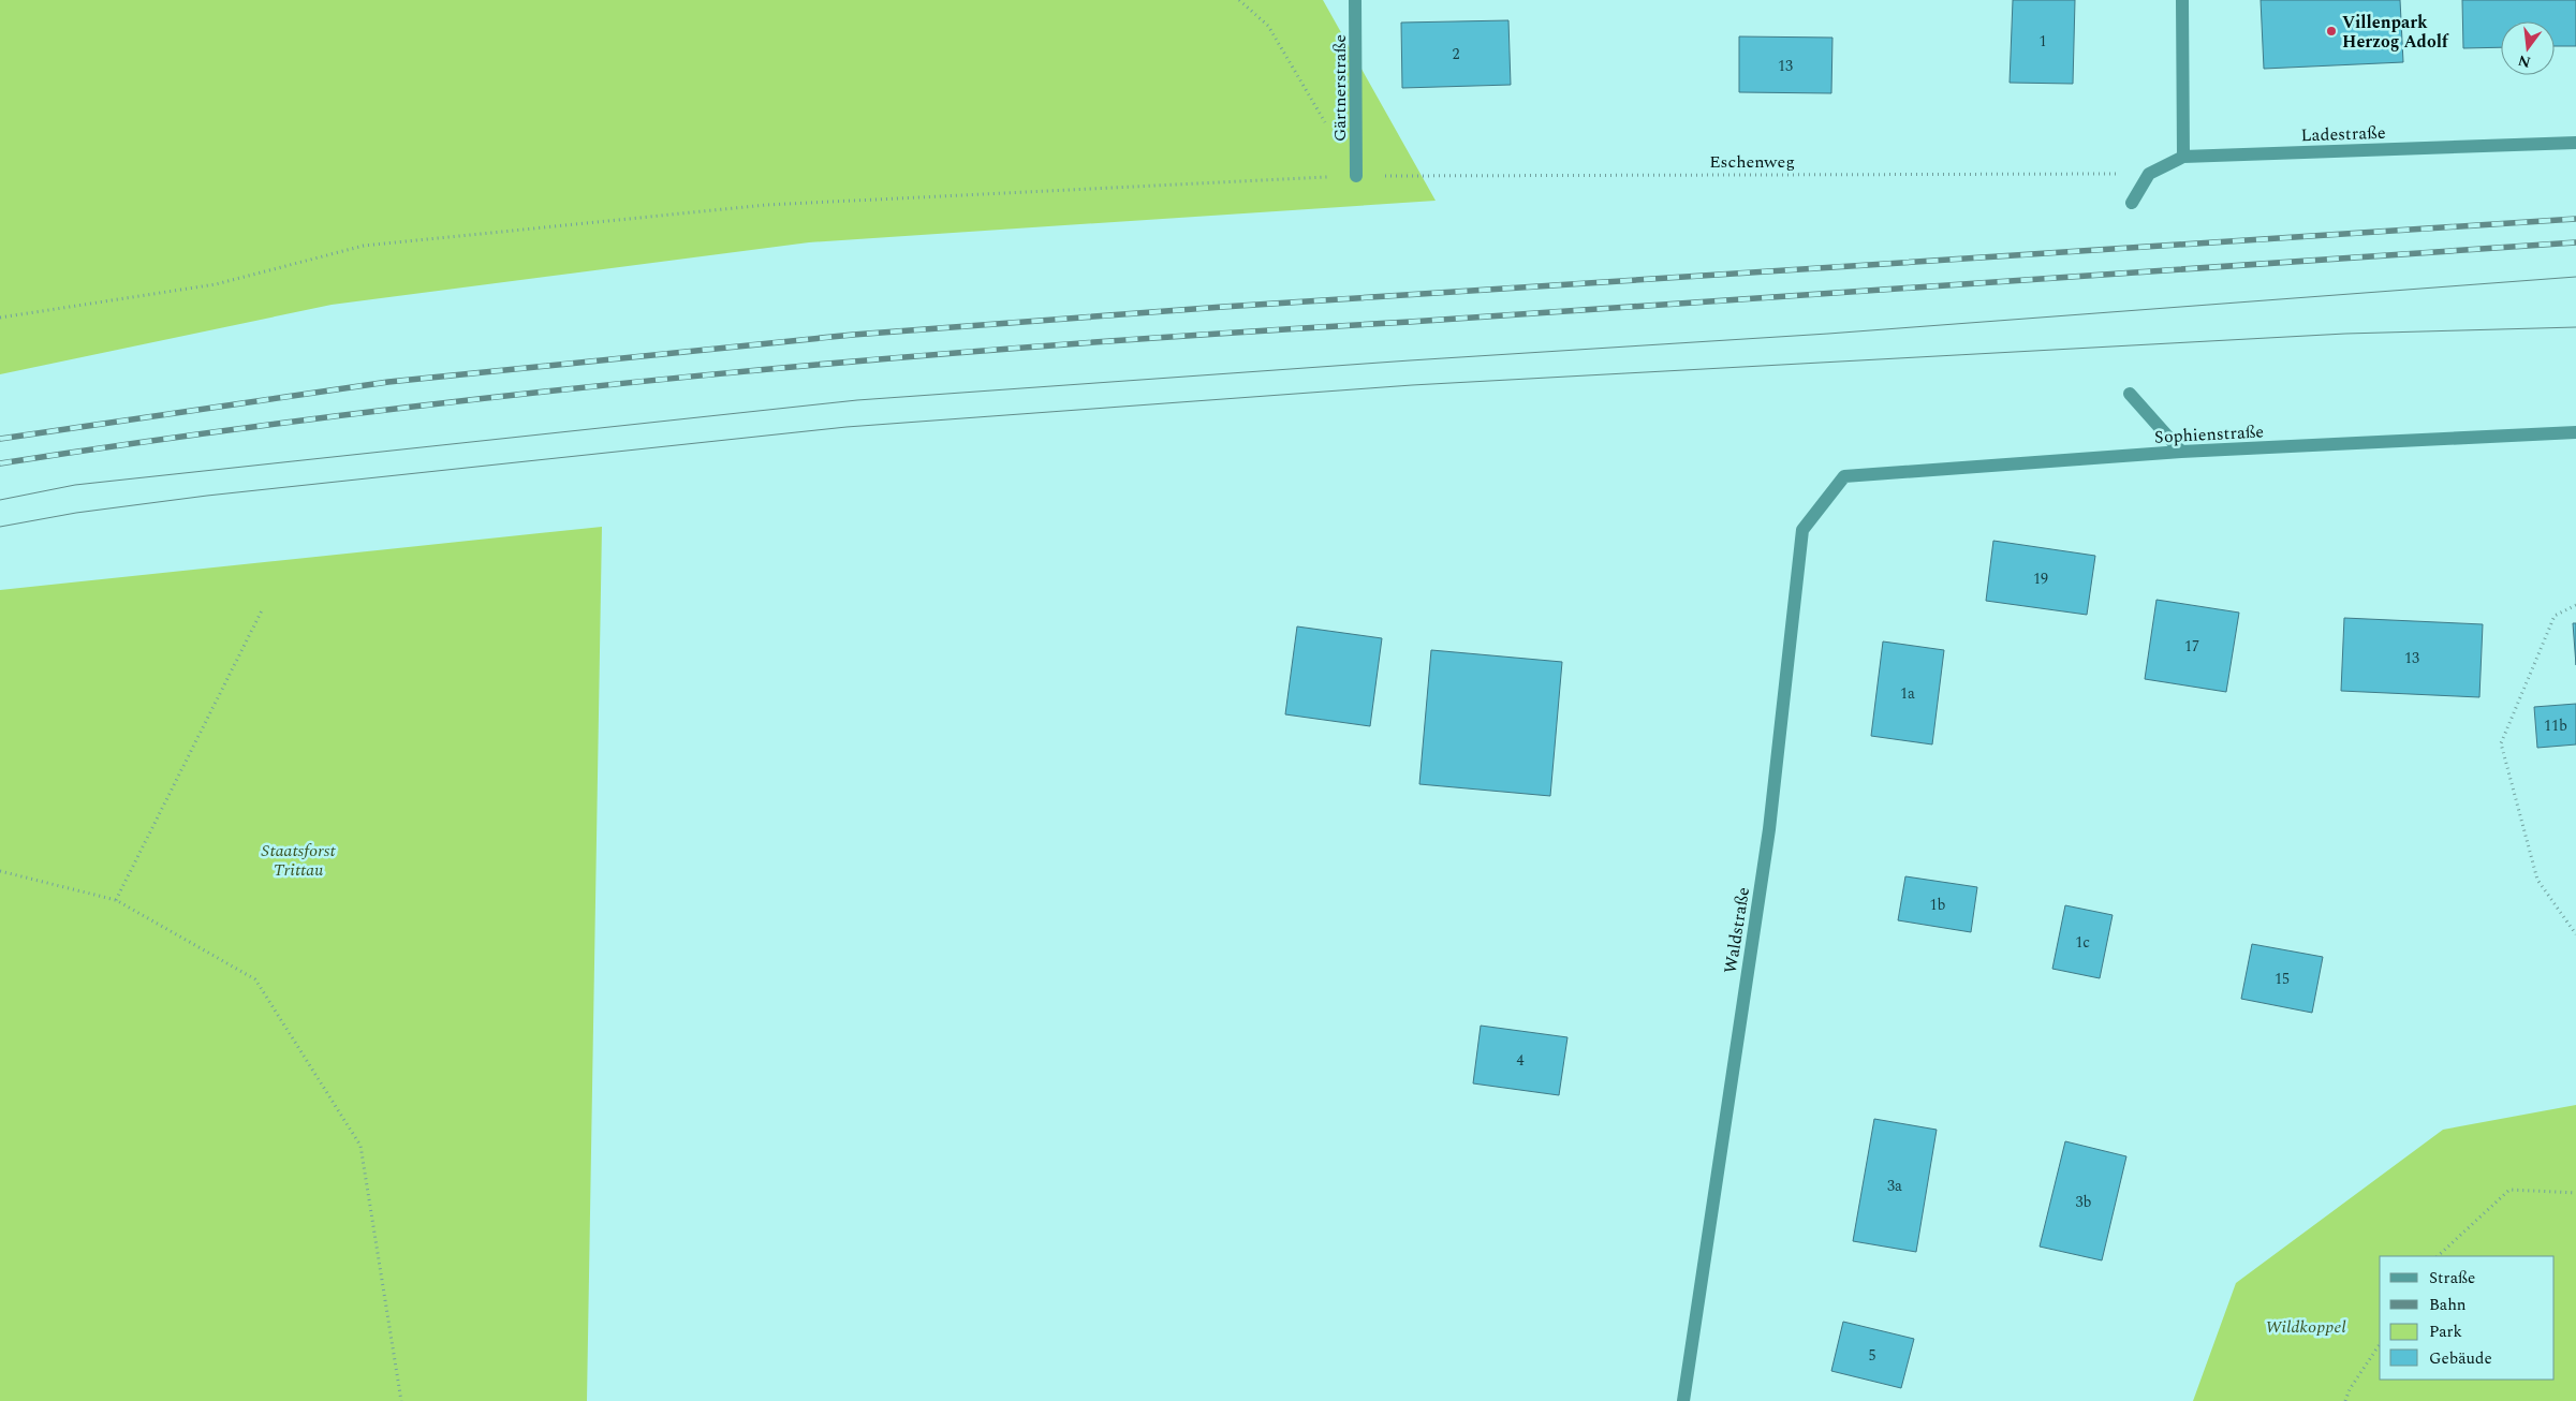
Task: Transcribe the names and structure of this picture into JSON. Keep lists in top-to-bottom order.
{
  "streets": {
    "street": [
      "Gärtnerstraße",
      "Ladestraße",
      "Sophienstraße",
      "Waldstraße"
    ],
    "path": ["Eschenweg"]
  },
  "crossings": [
    ["Gärtnerstraße", "Eschenweg"],
    ["Ladestraße", "Eschenweg"],
    ["Sophienstraße", "Waldstraße"]
  ],
  "parks": ["Staatsforst Trittau", "Wildkoppel"],
  "places": ["Villenpark Herzog Adolf"],
  "house_numbers": [
    "1",
    "2",
    "13",
    "19",
    "17",
    "13",
    "1a",
    "11b",
    "1b",
    "1c",
    "15",
    "4",
    "3a",
    "3b",
    "5"
  ],
  "legend": [
    "Straße",
    "Bahn",
    "Park",
    "Gebäude"
  ],
  "north": "bottom"
}
